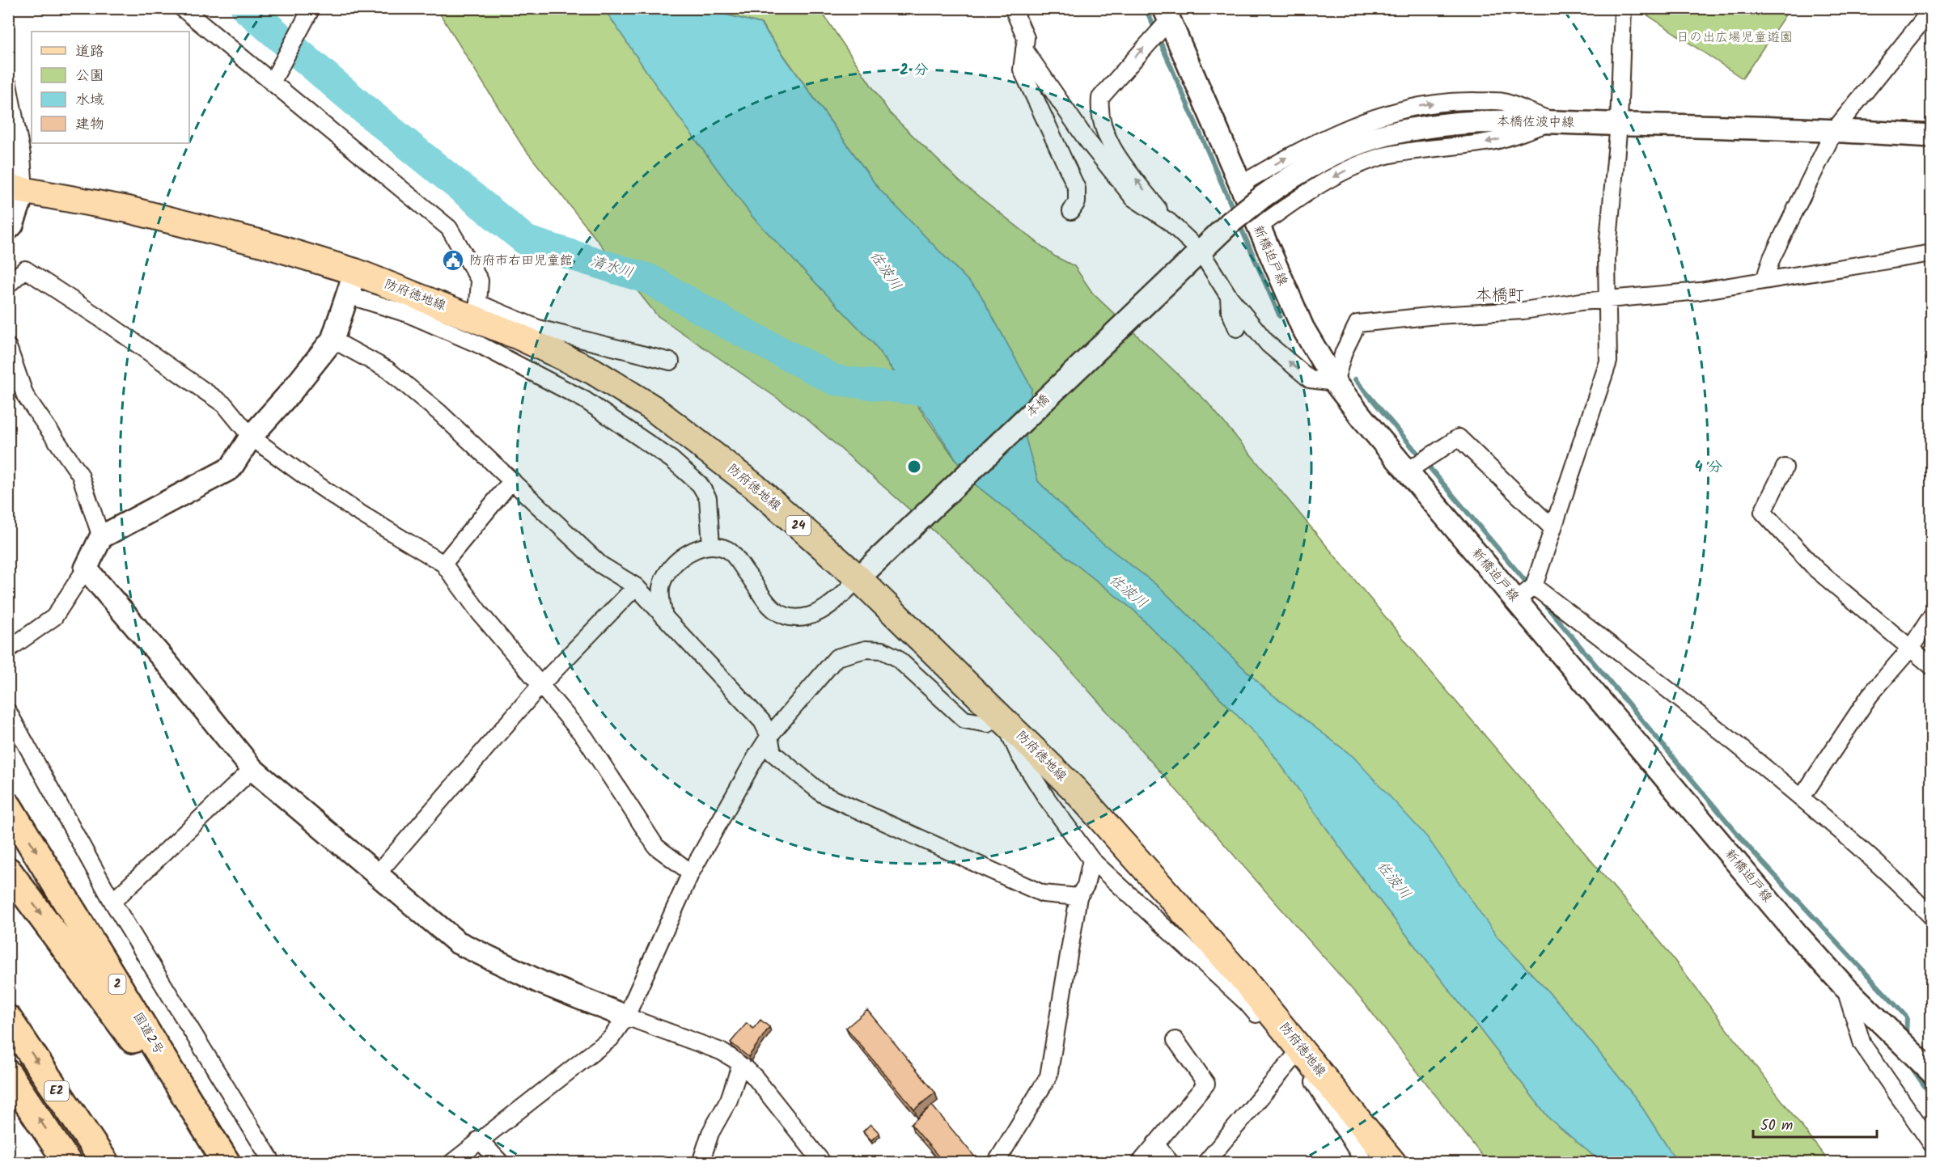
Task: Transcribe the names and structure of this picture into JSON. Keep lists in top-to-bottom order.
{
  "streets": {
    "highway": ["2", "国道2号", "E2"],
    "main road": ["防府徳地線", "24"],
    "street": ["本橋佐波中線", "新橋迫戸線", "本橋"]
  },
  "crossings": [
    ["本橋佐波中線", "本橋"],
    ["防府徳地線", "本橋"]
  ],
  "districts": ["本橋町"],
  "water": ["清水川", "佐波川"],
  "parks": ["日の出広場児童遊園"],
  "places": {
    "public building": ["防府市右田児童館"]
  },
  "legend": [
    "道路",
    "公園",
    "水域",
    "建物"
  ],
  "scale_bar": "50 m",
  "rings": ["2 分", "4 分"]
}
